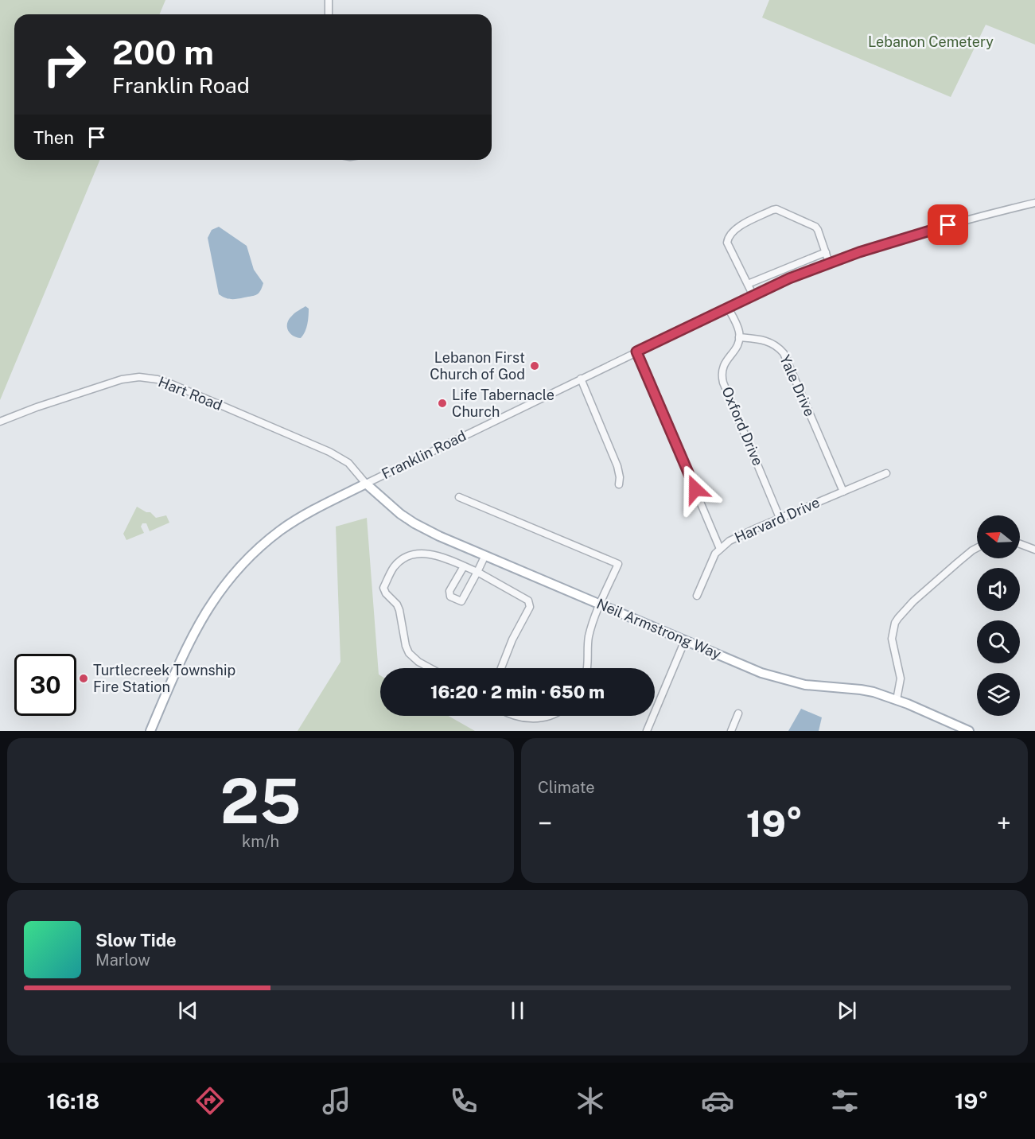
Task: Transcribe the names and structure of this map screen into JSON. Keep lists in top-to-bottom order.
{
  "streets": {
    "main road": ["Franklin Road", "Neil Armstrong Way"],
    "street": [
      "Yale Drive",
      "Hart Road",
      "Oxford Drive",
      "Harvard Drive"
    ]
  },
  "crossings": [
    ["Yale Drive", "Oxford Drive"],
    ["Yale Drive", "Harvard Drive"],
    ["Hart Road", "Franklin Road"],
    ["Hart Road", "Neil Armstrong Way"],
    ["Oxford Drive", "Harvard Drive"],
    ["Franklin Road", "Neil Armstrong Way"]
  ],
  "parks": ["Lebanon Cemetery"],
  "places": ["Lebanon First Church of God", "Life Tabernacle Church", "Turtlecreek Township Fire Station"],
  "north": "left",
  "page": {
    "turn": ["200 m", "Franklin Road"],
    "then": "Then",
    "limit": "30",
    "trip": "16:20 · 2 min · 650 m",
    "tile": [
      ["25", "km/h"],
      "Climate"
    ],
    "heat": ["−", "19°", "+"],
    "song": ["Slow Tide", "Marlow"],
    "tabs": ["16:18", "19°"]
  }
}
